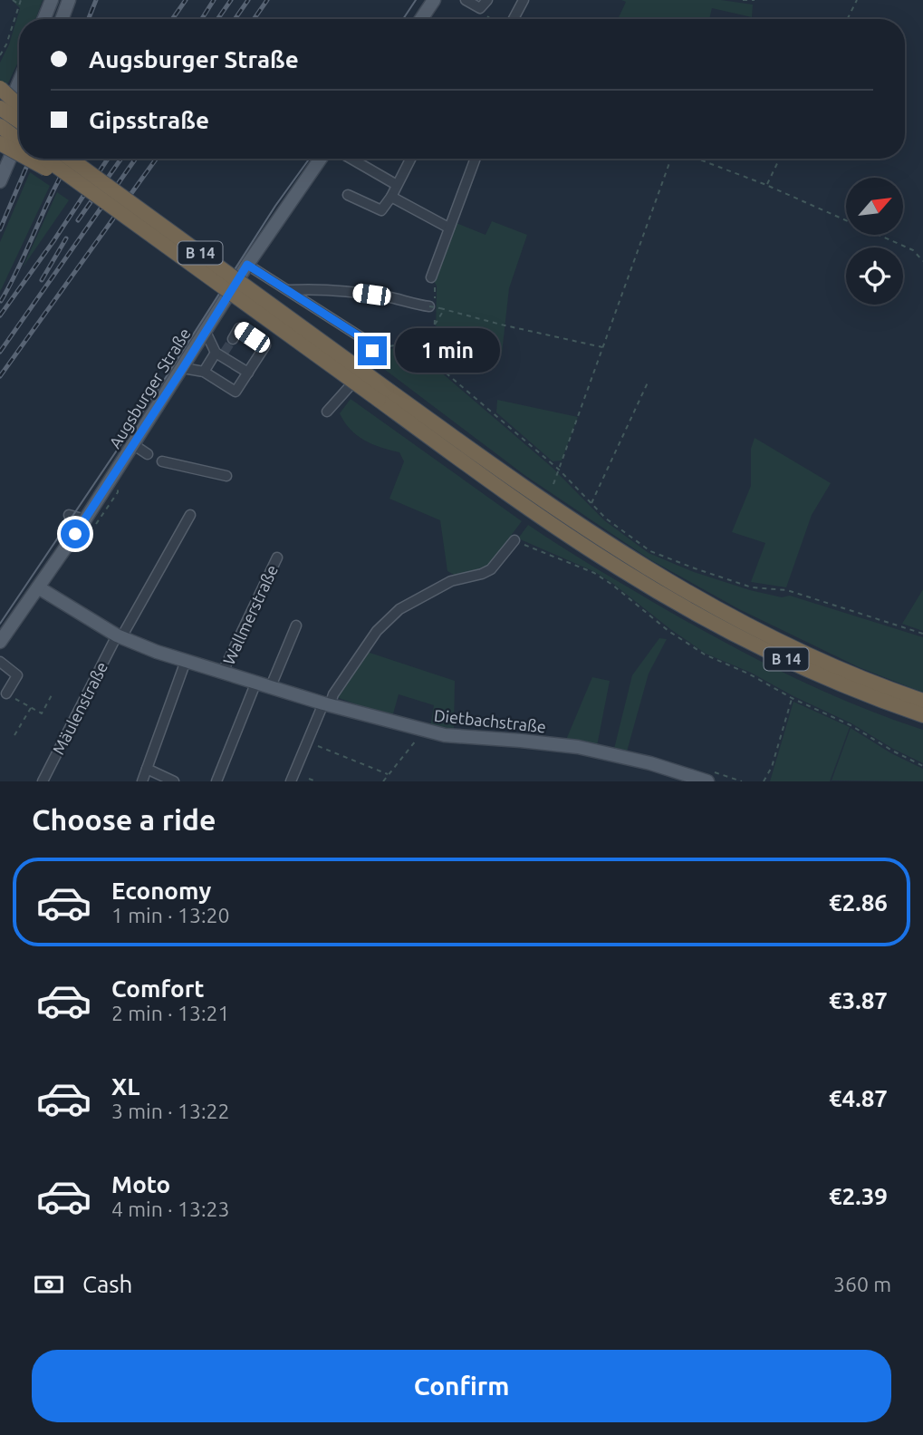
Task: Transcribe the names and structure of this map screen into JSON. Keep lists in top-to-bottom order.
{
  "streets": {
    "highway": ["B 14"],
    "main road": ["Augsburger Straße", "Dietbachstraße"],
    "street": ["Wallmerstraße", "Mäulenstraße"]
  },
  "crossings": [
    ["Augsburger Straße", "Dietbachstraße"],
    ["Wallmerstraße", "Dietbachstraße"],
    ["Mäulenstraße", "Dietbachstraße"]
  ],
  "north": "top right",
  "page": {
    "banner": ["Augsburger Straße", "Gipsstraße"],
    "bubble": "1 min",
    "heading": "Choose a ride",
    "list": [
      {
        "name": "Economy",
        "note": "1 min · 13:20",
        "value": "€2.86"
      },
      {
        "name": "Comfort",
        "note": "2 min · 13:21",
        "value": "€3.87"
      },
      {
        "name": "XL",
        "note": "3 min · 13:22",
        "value": "€4.87"
      },
      {
        "name": "Moto",
        "note": "4 min · 13:23",
        "value": "€2.39"
      }
    ],
    "pay": ["Cash", "360 m"],
    "buttons": "Confirm"
  }
}
